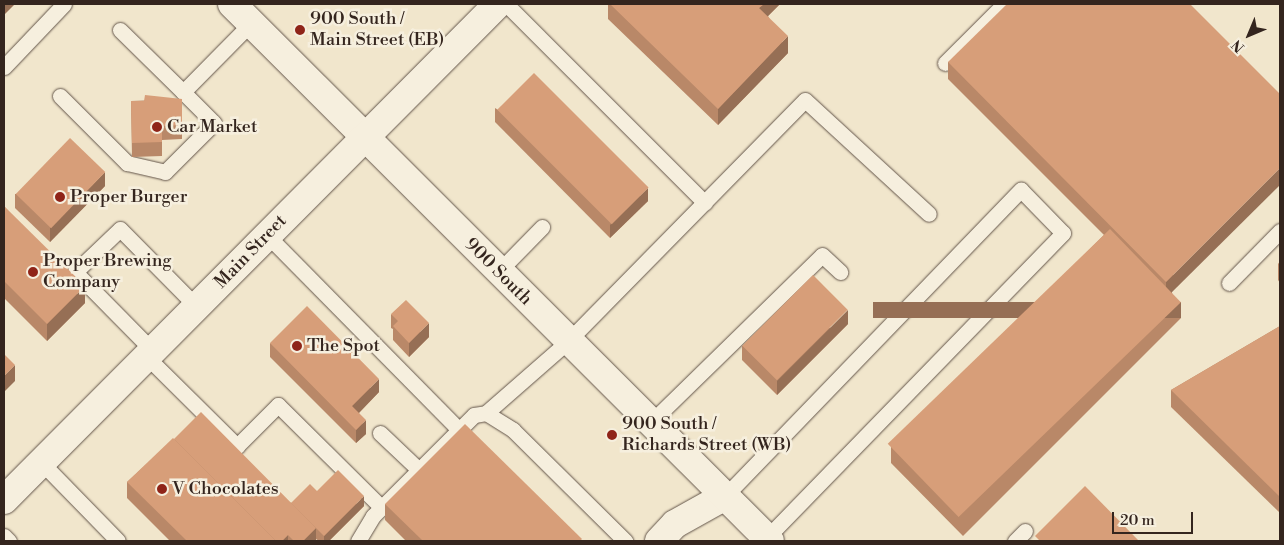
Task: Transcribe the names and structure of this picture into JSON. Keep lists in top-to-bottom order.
{
  "streets": {
    "street": ["Main Street", "900 South"]
  },
  "crossings": [
    ["Main Street", "900 South"]
  ],
  "places": [
    "900 South / Main Street (EB)",
    "Car Market",
    "Proper Burger",
    "Proper Brewing Company",
    "The Spot",
    "900 South / Richards Street (WB)",
    "V Chocolates"
  ],
  "scale_bar": "20 m",
  "north": "bottom left"
}
